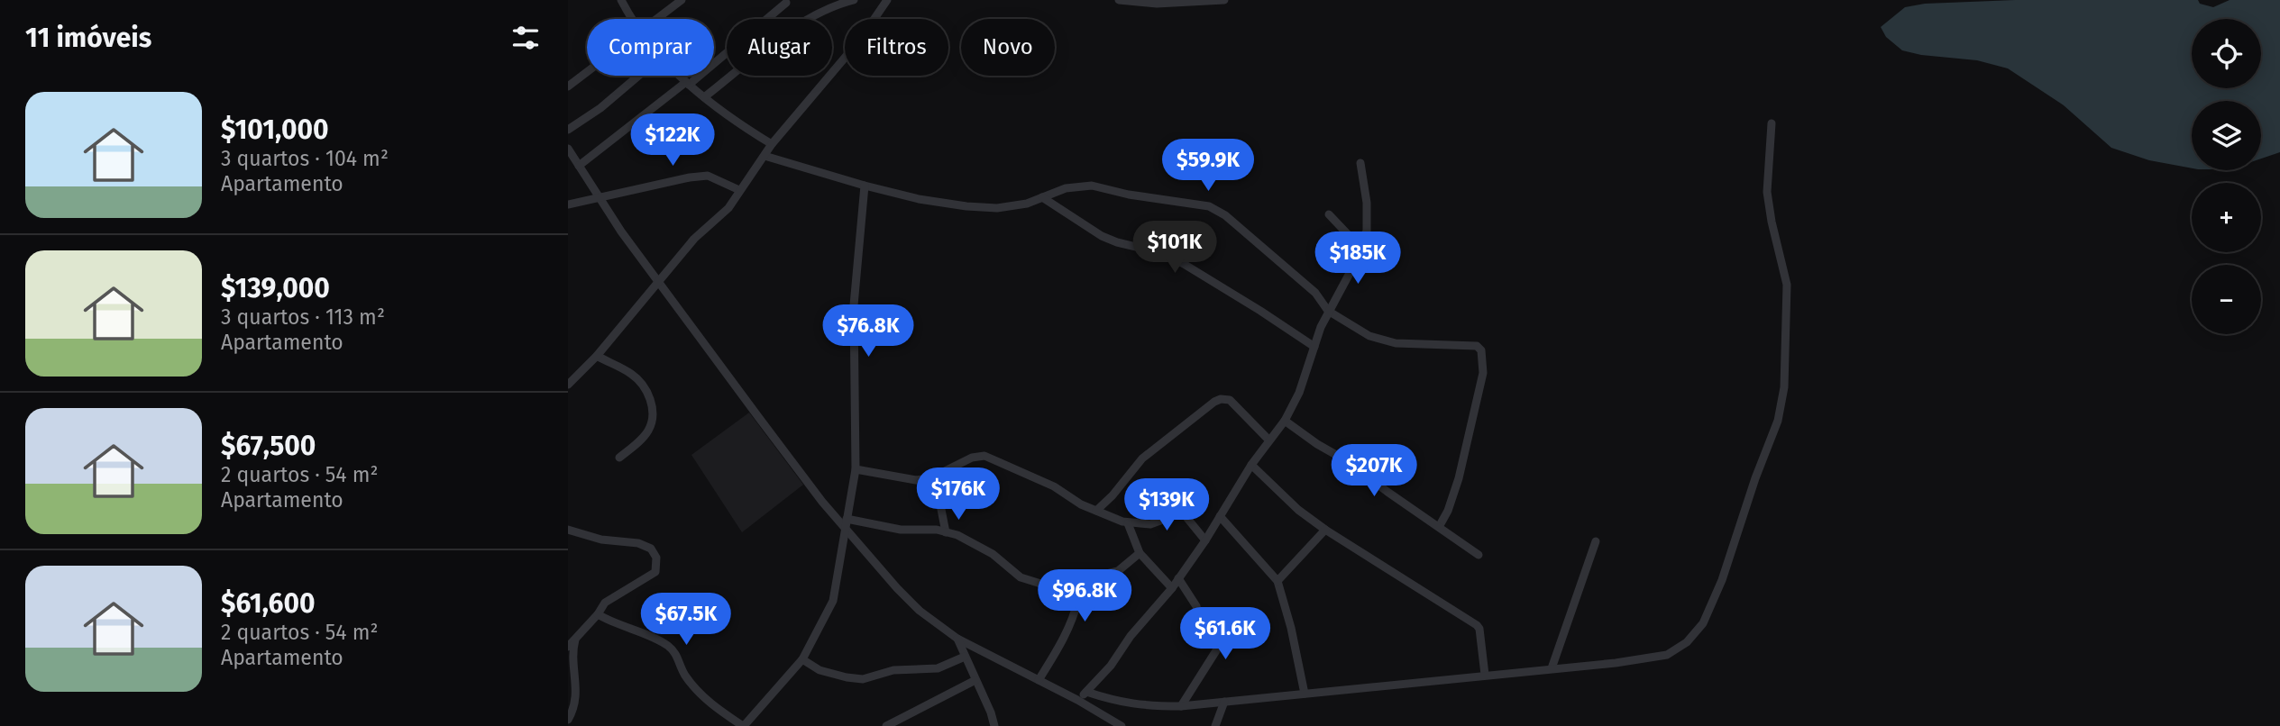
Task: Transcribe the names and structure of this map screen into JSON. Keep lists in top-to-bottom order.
{
  "page": {
    "heading": "11 imóveis",
    "map_buttons": ["+", "−"],
    "chip": [
      "Comprar",
      "Alugar",
      "Filtros",
      "Novo"
    ],
    "list": [
      {
        "name": "$101,000",
        "note": "3 quartos · 104 m² · Apartamento"
      },
      {
        "name": "$139,000",
        "note": "3 quartos · 113 m² · Apartamento"
      },
      {
        "name": "$67,500",
        "note": "2 quartos · 54 m² · Apartamento"
      },
      {
        "name": "$61,600",
        "note": "2 quartos · 54 m² · Apartamento"
      }
    ],
    "price": [
      "$122K",
      "$59.9K",
      "$101K",
      "$185K",
      "$76.8K",
      "$207K",
      "$176K",
      "$139K",
      "$96.8K",
      "$67.5K",
      "$61.6K"
    ]
  }
}
